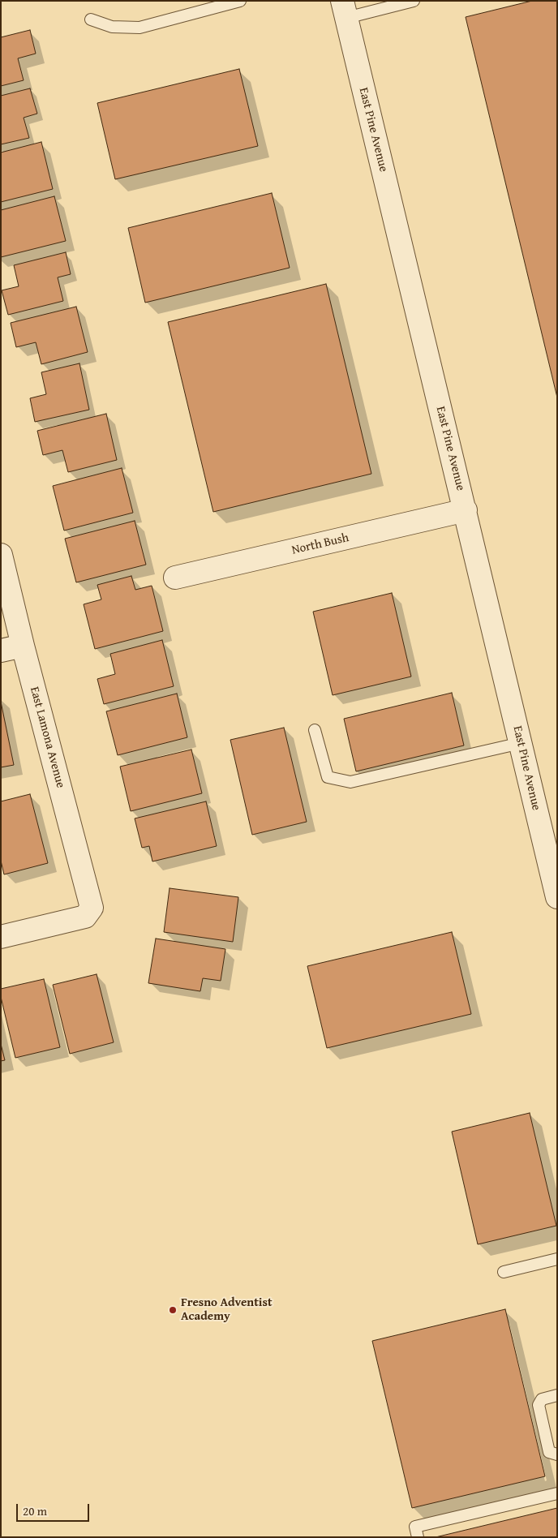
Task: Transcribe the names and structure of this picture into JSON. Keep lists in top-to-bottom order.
{
  "streets": {
    "street": ["East Pine Avenue", "North Bush", "East Lamona Avenue"]
  },
  "crossings": [
    ["East Pine Avenue", "North Bush"]
  ],
  "places": ["Fresno Adventist Academy"],
  "scale_bar": "20 m"
}
